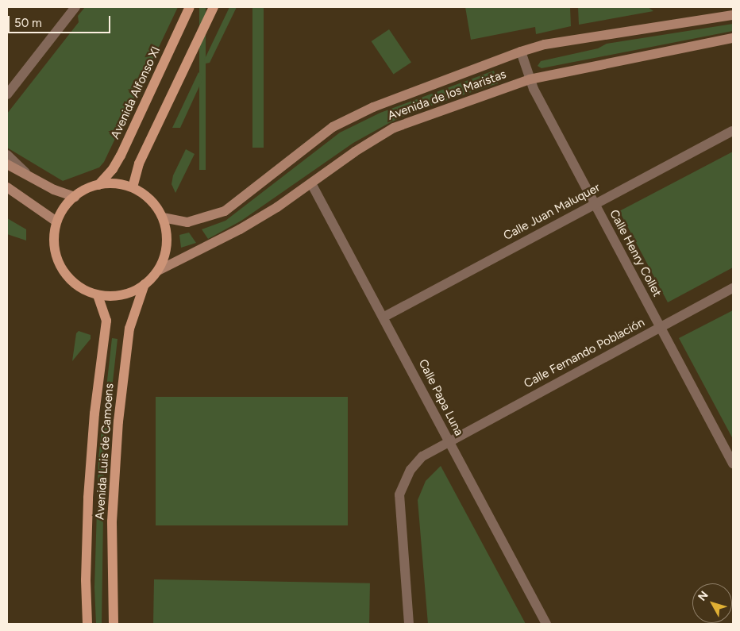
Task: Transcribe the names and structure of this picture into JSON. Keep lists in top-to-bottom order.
{
  "streets": {
    "main road": ["Avenida Alfonso XI", "Avenida de los Maristas", "Avenida Luis de Camoens"],
    "street": [
      "Calle Juan Maluquer",
      "Calle Henry Collet",
      "Calle Fernando Población",
      "Calle Papa Luna"
    ]
  },
  "crossings": [
    ["Avenida Alfonso XI", "Avenida de los Maristas"],
    ["Avenida Alfonso XI", "Avenida Luis de Camoens"],
    ["Avenida de los Maristas", "Calle Henry Collet"],
    ["Avenida de los Maristas", "Calle Papa Luna"],
    ["Avenida de los Maristas", "Avenida Luis de Camoens"],
    ["Calle Juan Maluquer", "Calle Henry Collet"],
    ["Calle Juan Maluquer", "Calle Papa Luna"],
    ["Calle Henry Collet", "Calle Fernando Población"],
    ["Calle Fernando Población", "Calle Papa Luna"]
  ],
  "scale_bar": "50 m",
  "north": "top left"
}
